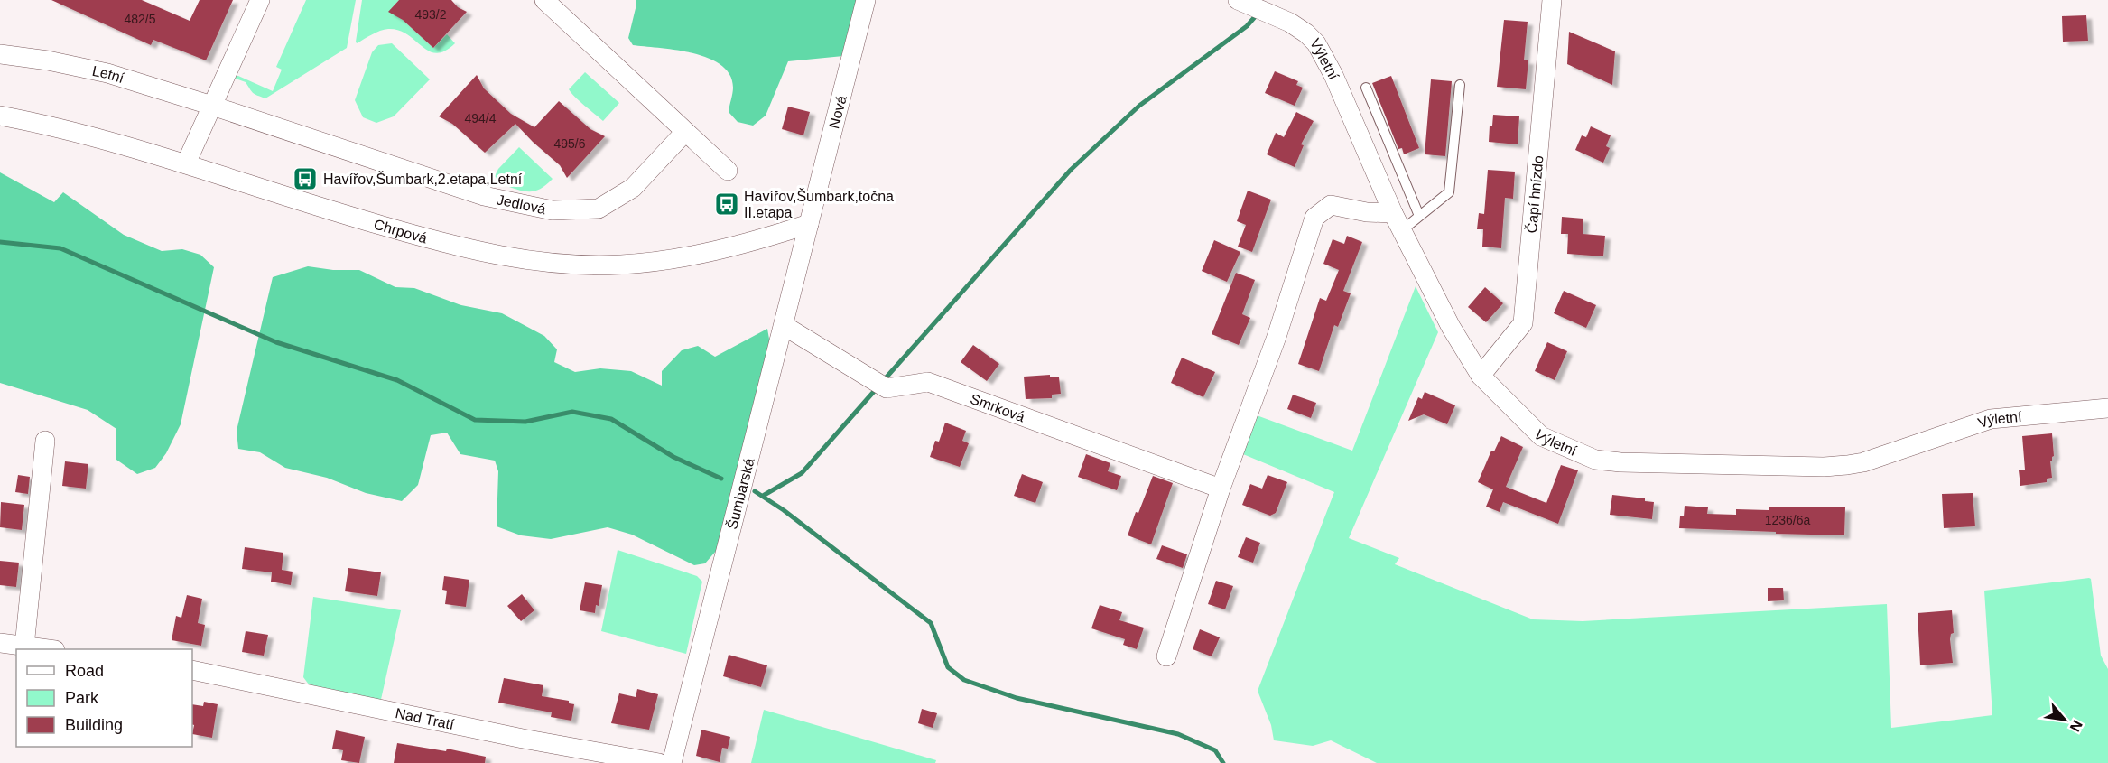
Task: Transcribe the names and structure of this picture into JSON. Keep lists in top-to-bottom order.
{
  "streets": {
    "street": [
      "Výletní",
      "Letní",
      "Nová",
      "Čapí hnízdo",
      "Jedlová",
      "Chrpová",
      "Smrková",
      "Šumbarská",
      "Nad Tratí"
    ]
  },
  "crossings": [
    ["Výletní", "Čapí hnízdo"],
    ["Letní", "Jedlová"],
    ["Nová", "Chrpová"],
    ["Nová", "Šumbarská"],
    ["Chrpová", "Šumbarská"],
    ["Smrková", "Šumbarská"]
  ],
  "places": {
    "bus stop": ["Havířov,Šumbark,2.etapa,Letní", "Havířov,Šumbark,točna II.etapa"]
  },
  "house_numbers": [
    "493/2",
    "482/5",
    "494/4",
    "495/6",
    "1236/6a"
  ],
  "legend": ["Road", "Park", "Building"],
  "north": "bottom right"
}
